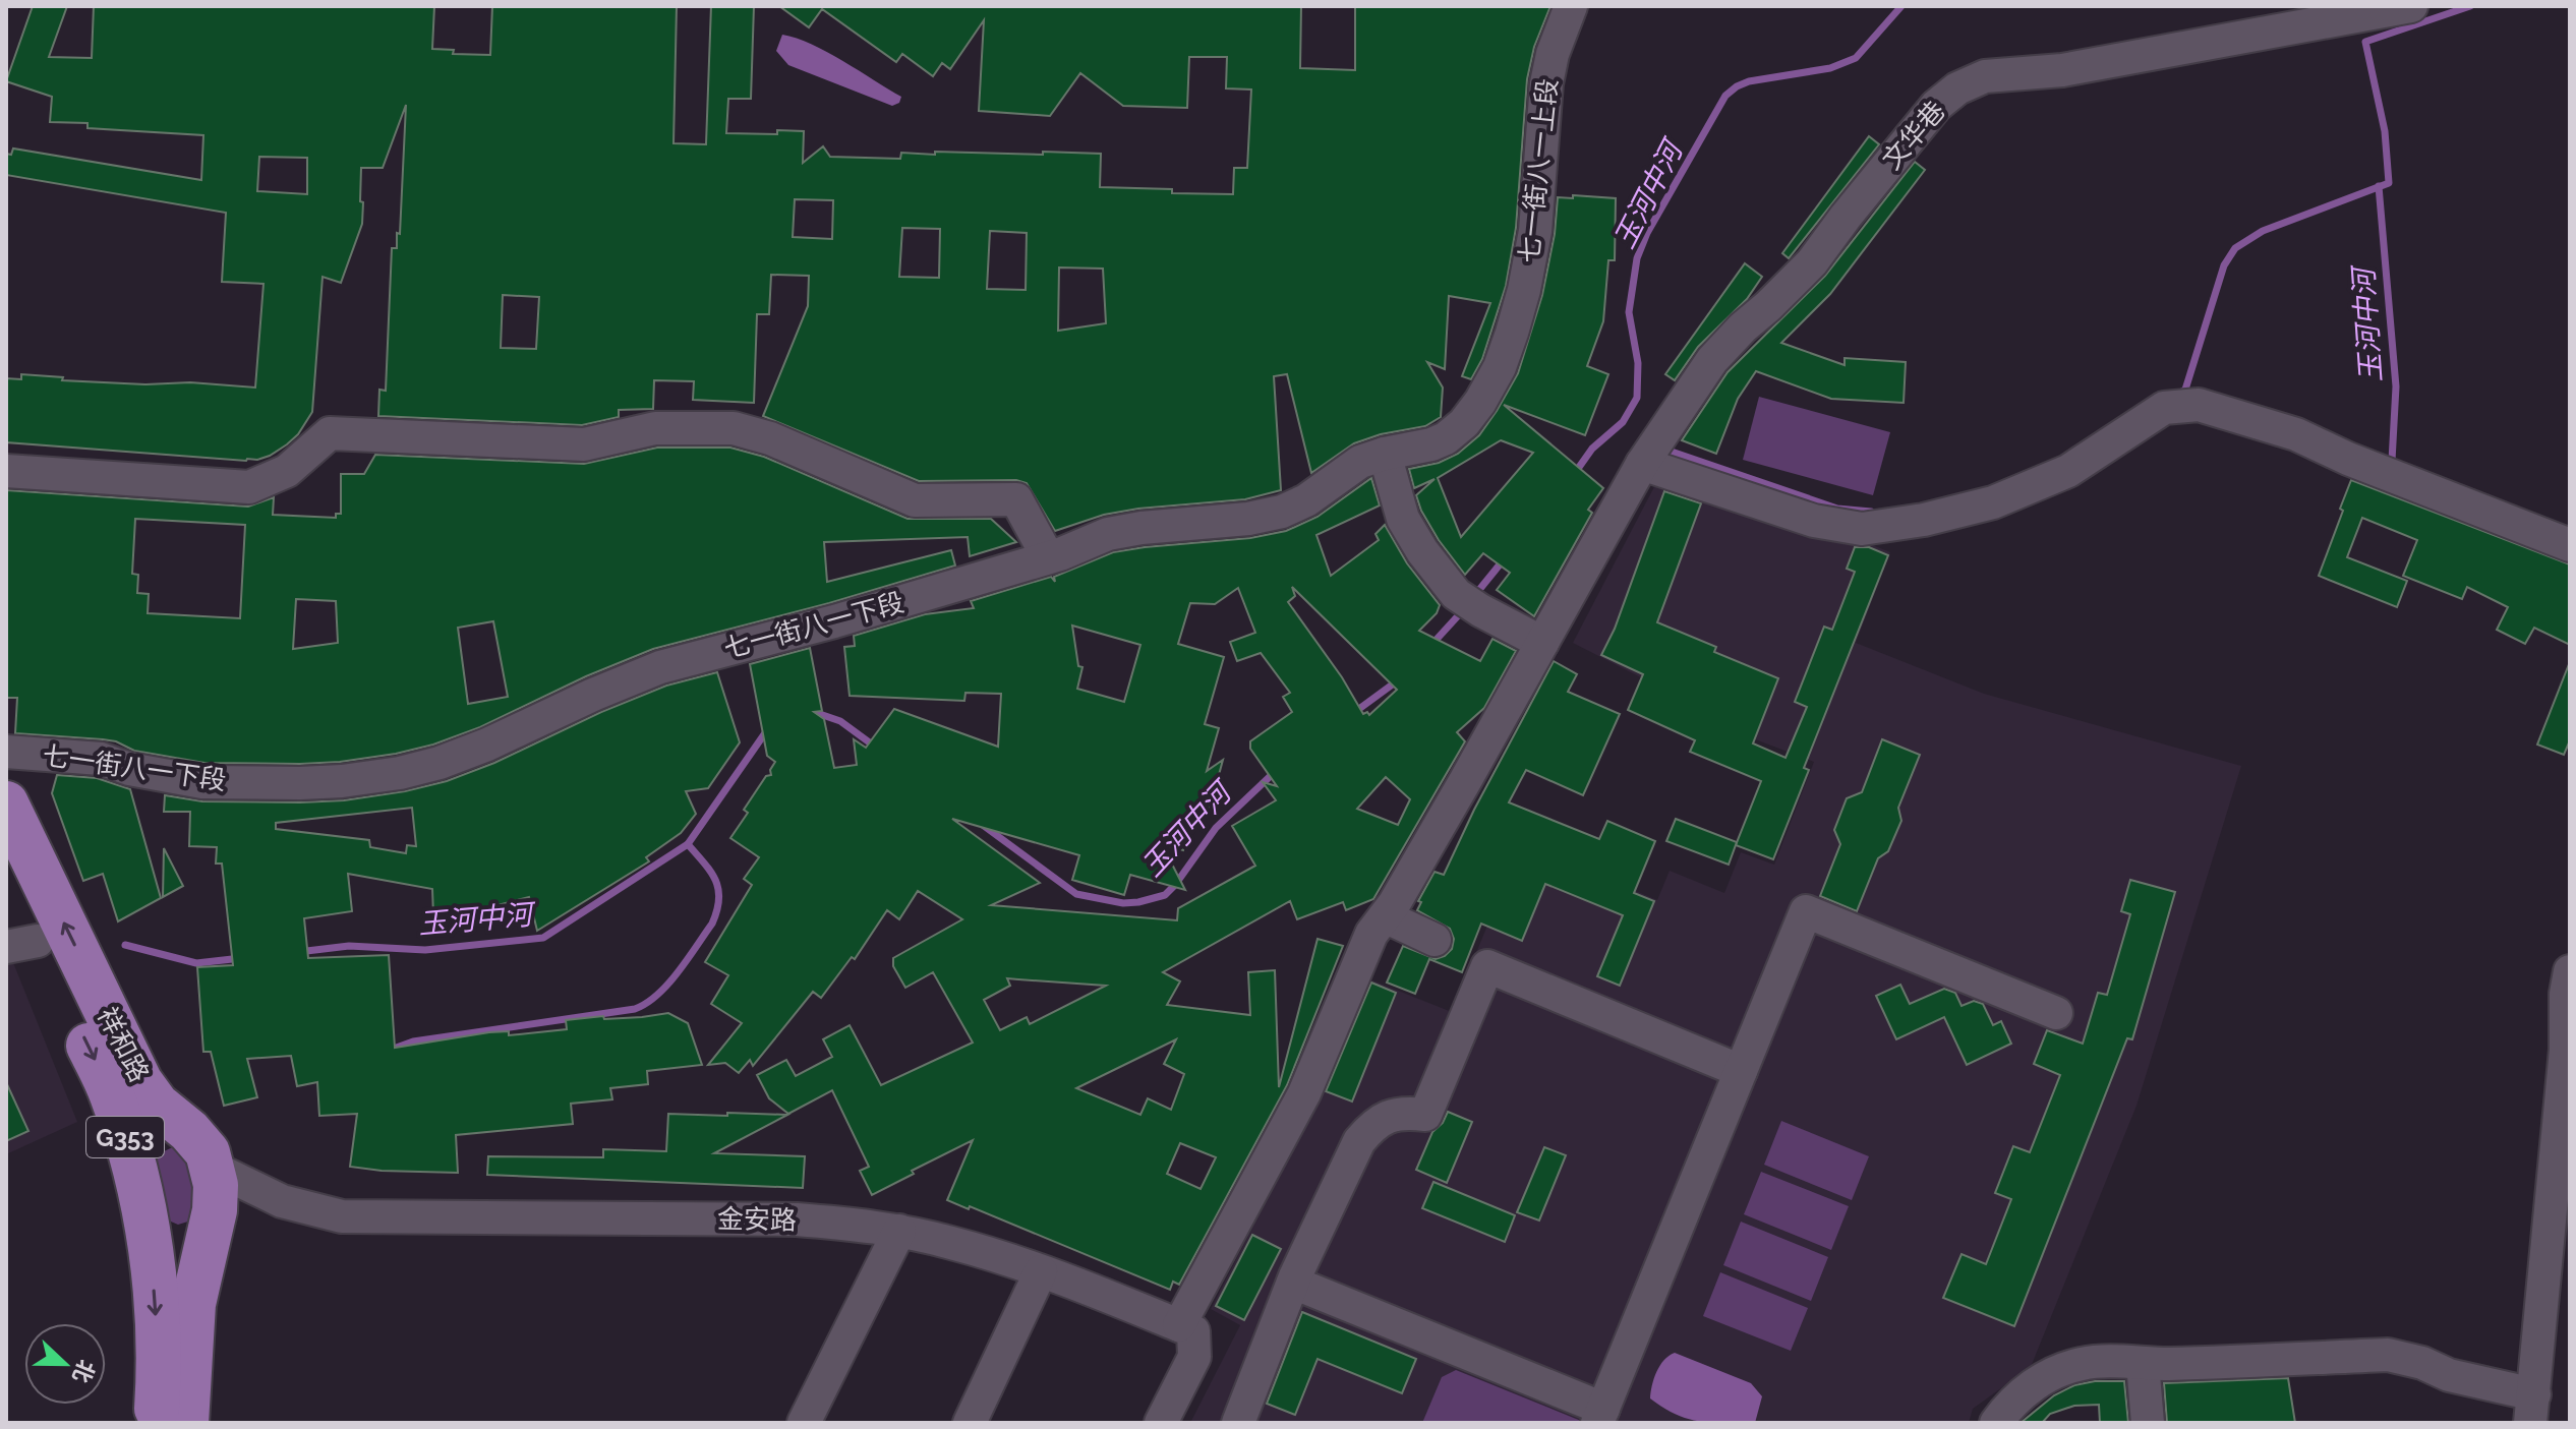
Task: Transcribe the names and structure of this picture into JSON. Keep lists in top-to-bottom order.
{
  "streets": {
    "highway": ["祥和路", "G353"],
    "street": [
      "文华巷",
      "七一街八一上段",
      "七一街八一下段",
      "金安路"
    ]
  },
  "crossings": [
    ["文华巷", "金安路"],
    ["七一街八一上段", "七一街八一下段"],
    ["祥和路", "金安路"]
  ],
  "water": ["玉河中河"],
  "north": "right"
}
